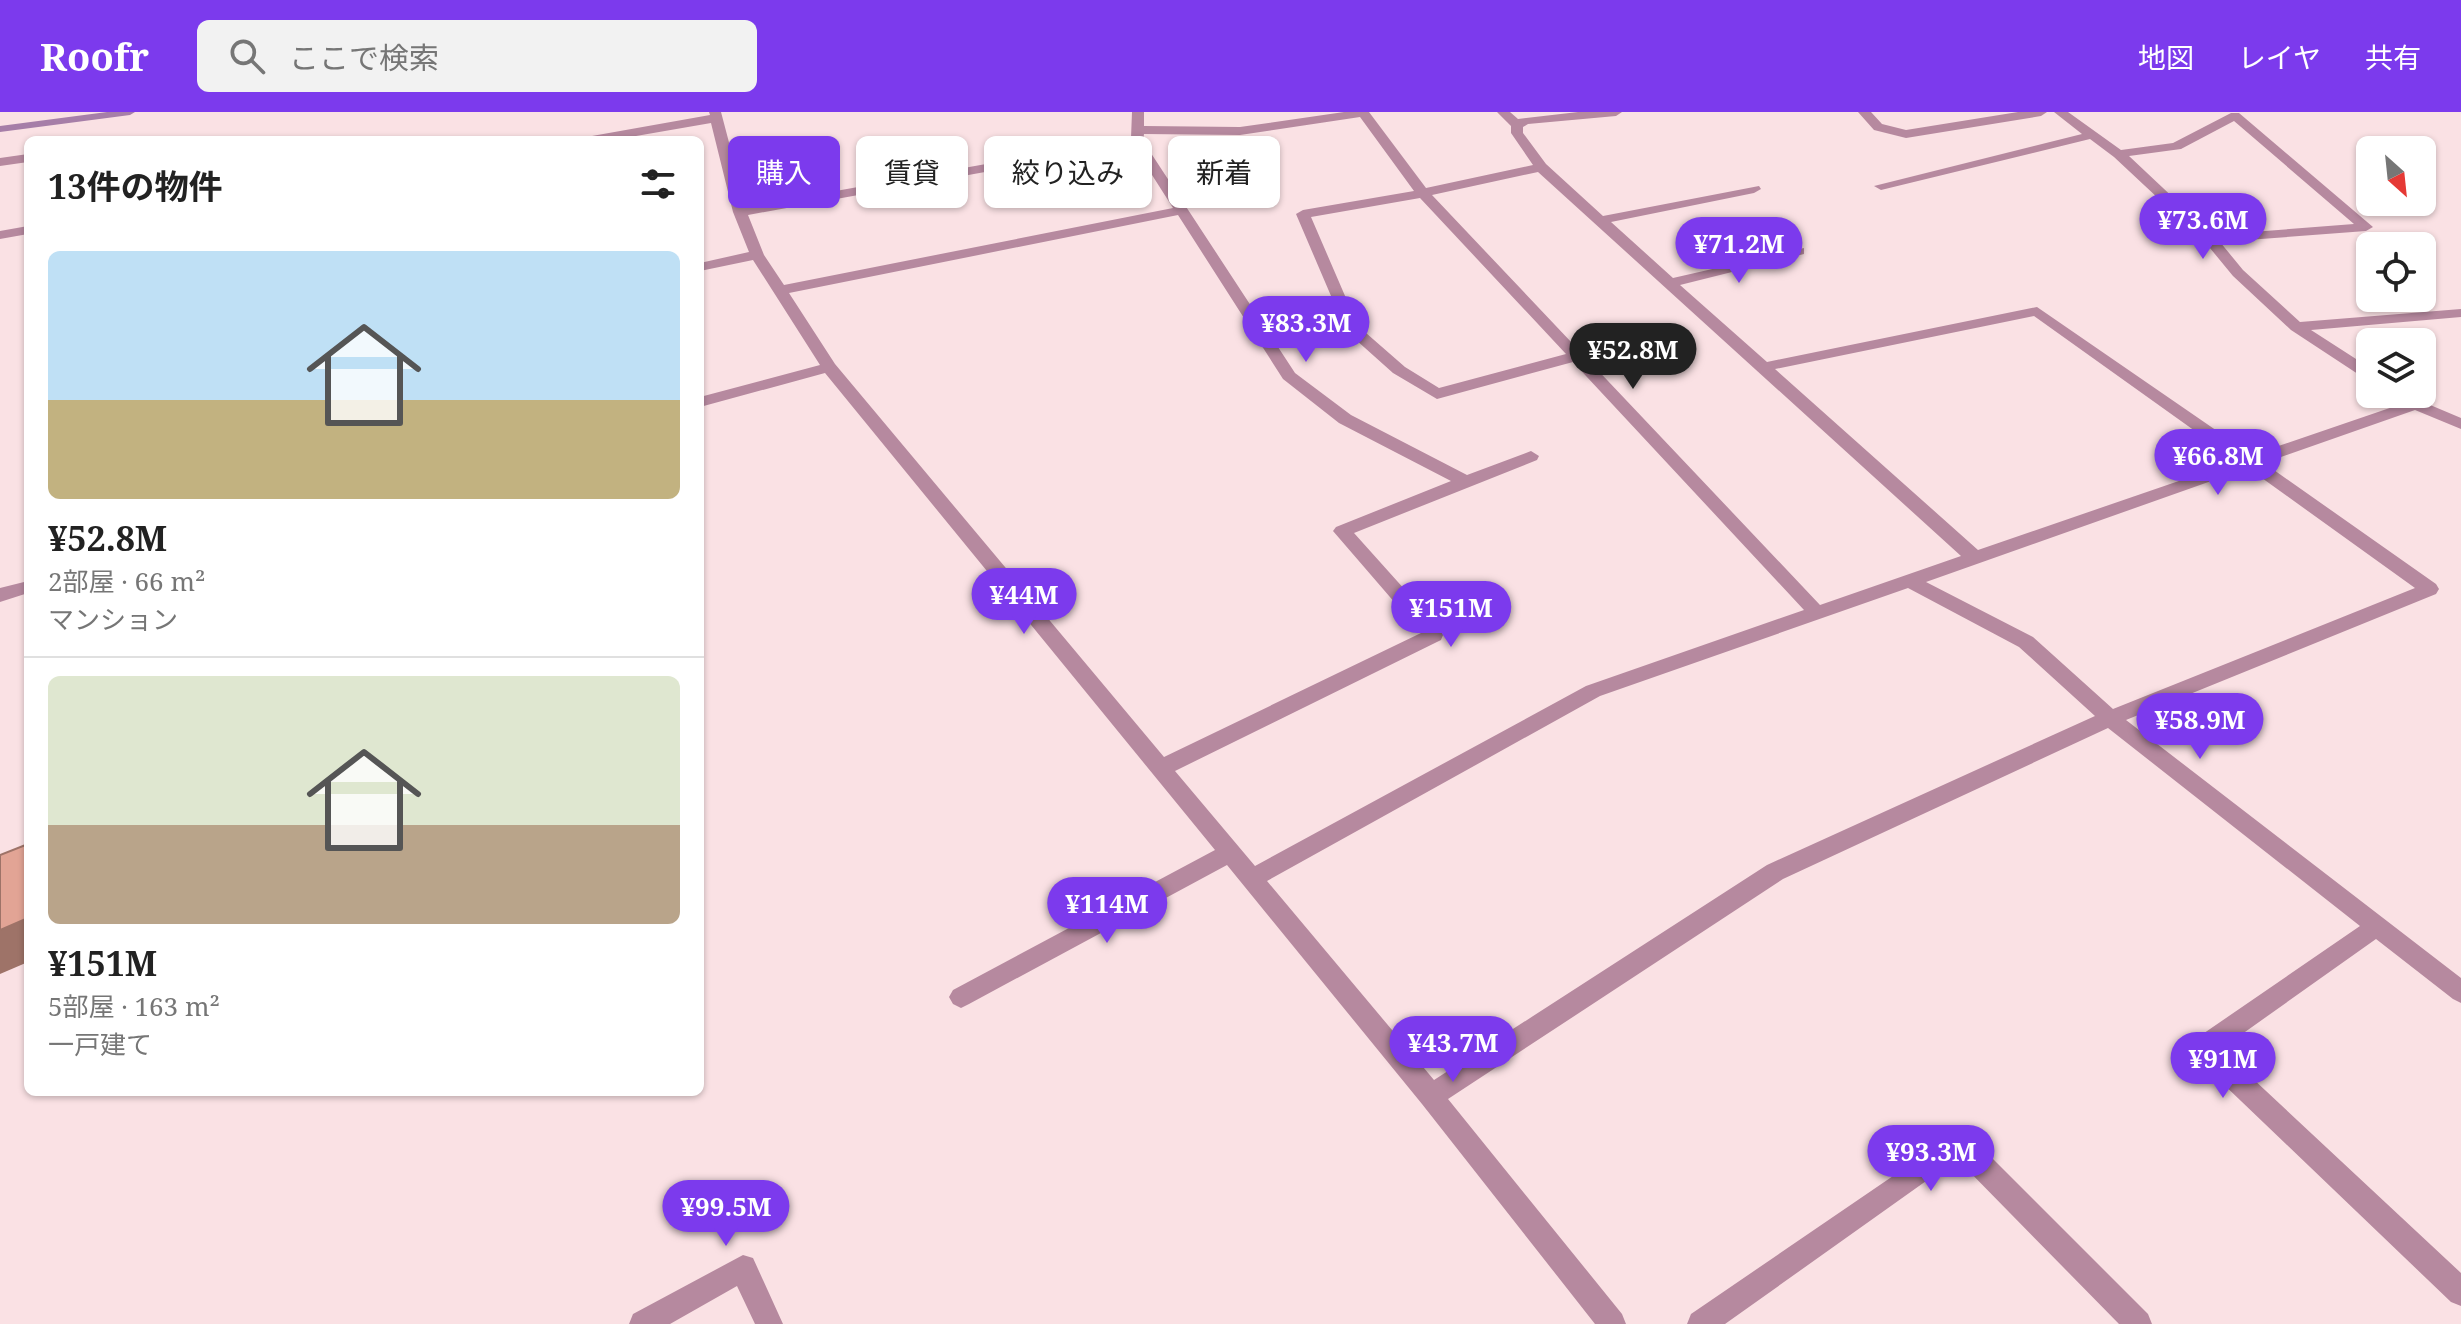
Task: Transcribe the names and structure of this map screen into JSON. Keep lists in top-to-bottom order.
{
  "north": "bottom right",
  "page": {
    "header": "Roofr",
    "search": "ここで検索",
    "nav": ["地図", "レイヤ", "共有"],
    "chip": [
      "購入",
      "賃貸",
      "絞り込み",
      "新着"
    ],
    "heading": "13件の物件",
    "price": [
      "¥73.6M",
      "¥71.2M",
      "¥83.3M",
      "¥52.8M",
      "¥66.8M",
      "¥44M",
      "¥151M",
      "¥58.9M",
      "¥114M",
      "¥43.7M",
      "¥91M",
      "¥93.3M",
      "¥99.5M"
    ],
    "list": [
      {
        "name": "¥52.8M",
        "note": "2部屋 · 66 m² · マンション"
      },
      {
        "name": "¥151M",
        "note": "5部屋 · 163 m² · 一戸建て"
      }
    ]
  }
}
